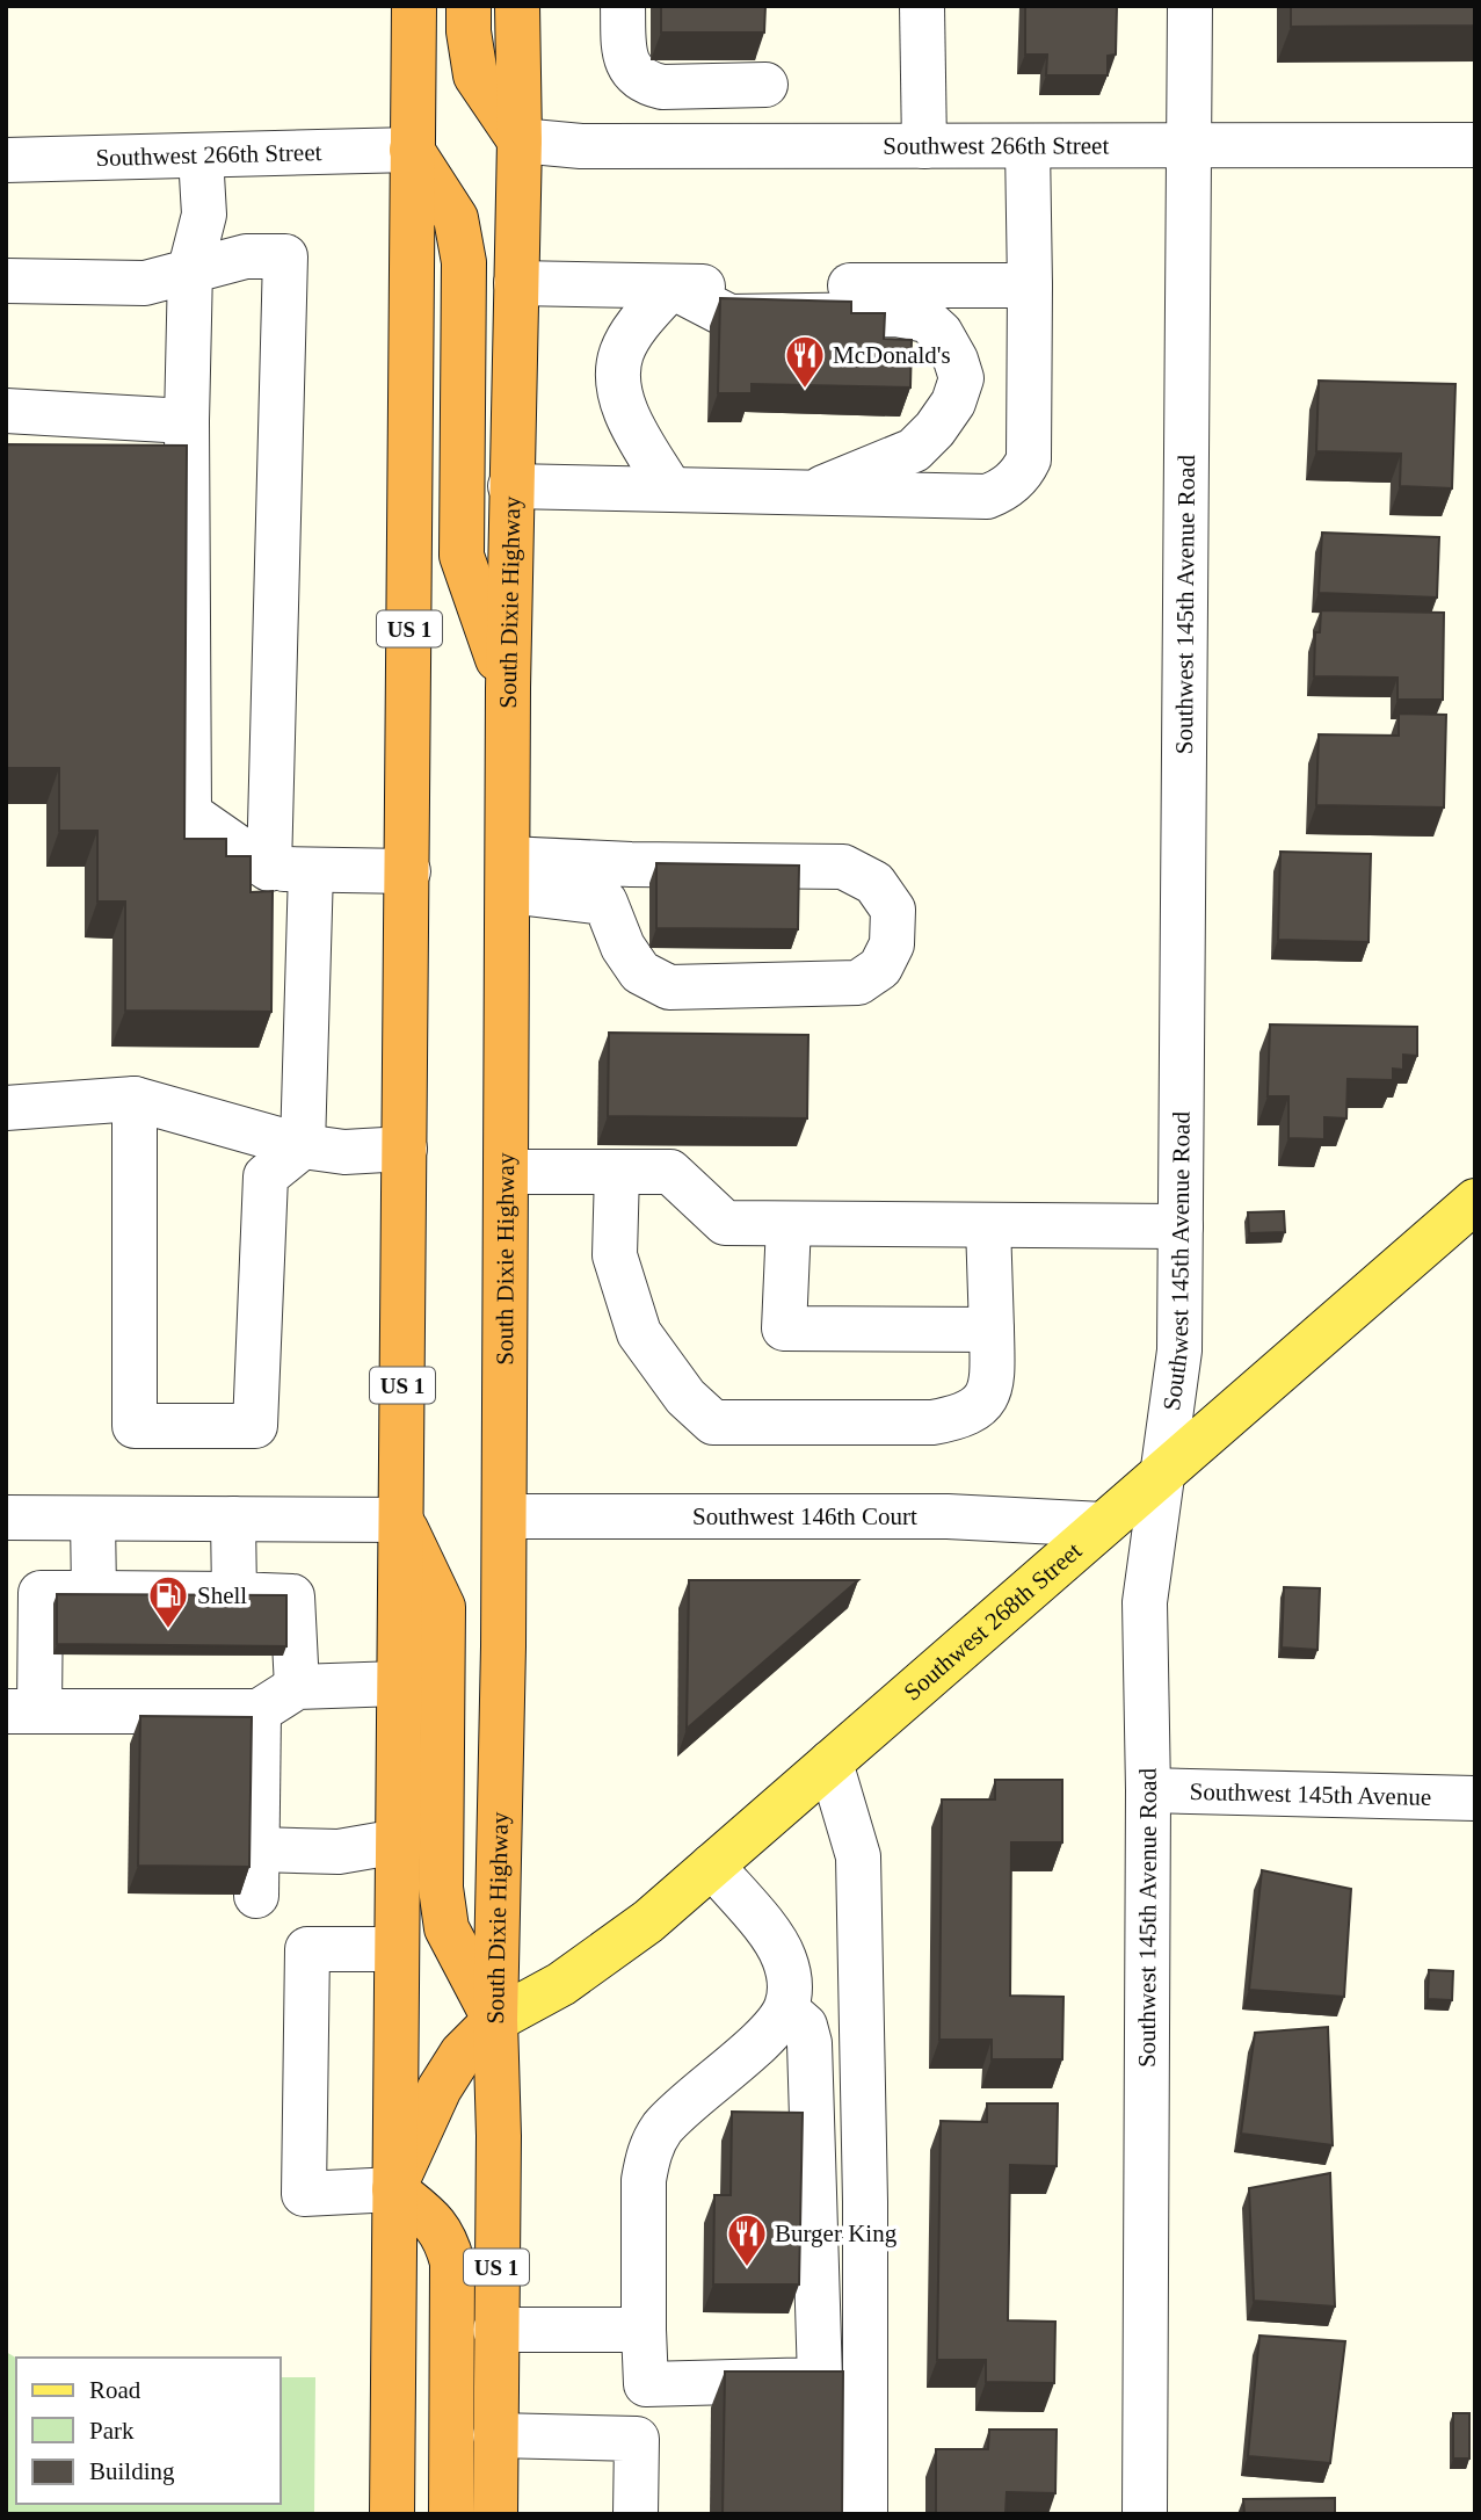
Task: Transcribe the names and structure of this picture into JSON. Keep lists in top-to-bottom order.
{
  "streets": {
    "highway": ["South Dixie Highway", "US 1"],
    "main road": ["Southwest 268th Street"],
    "street": [
      "Southwest 266th Street",
      "Southwest 145th Avenue Road",
      "Southwest 146th Court",
      "Southwest 145th Avenue"
    ]
  },
  "crossings": [
    ["Southwest 266th Street", "South Dixie Highway"],
    ["Southwest 266th Street", "Southwest 145th Avenue Road"],
    ["Southwest 266th Street", "US 1"],
    ["South Dixie Highway", "Southwest 146th Court"],
    ["South Dixie Highway", "Southwest 268th Street"],
    ["Southwest 145th Avenue Road", "Southwest 268th Street"],
    ["Southwest 145th Avenue Road", "Southwest 145th Avenue"],
    ["Southwest 146th Court", "Southwest 268th Street"]
  ],
  "places": {
    "restaurant": ["McDonald's", "Burger King"],
    "fuel station": ["Shell"]
  },
  "legend": ["Road", "Park", "Building"]
}
